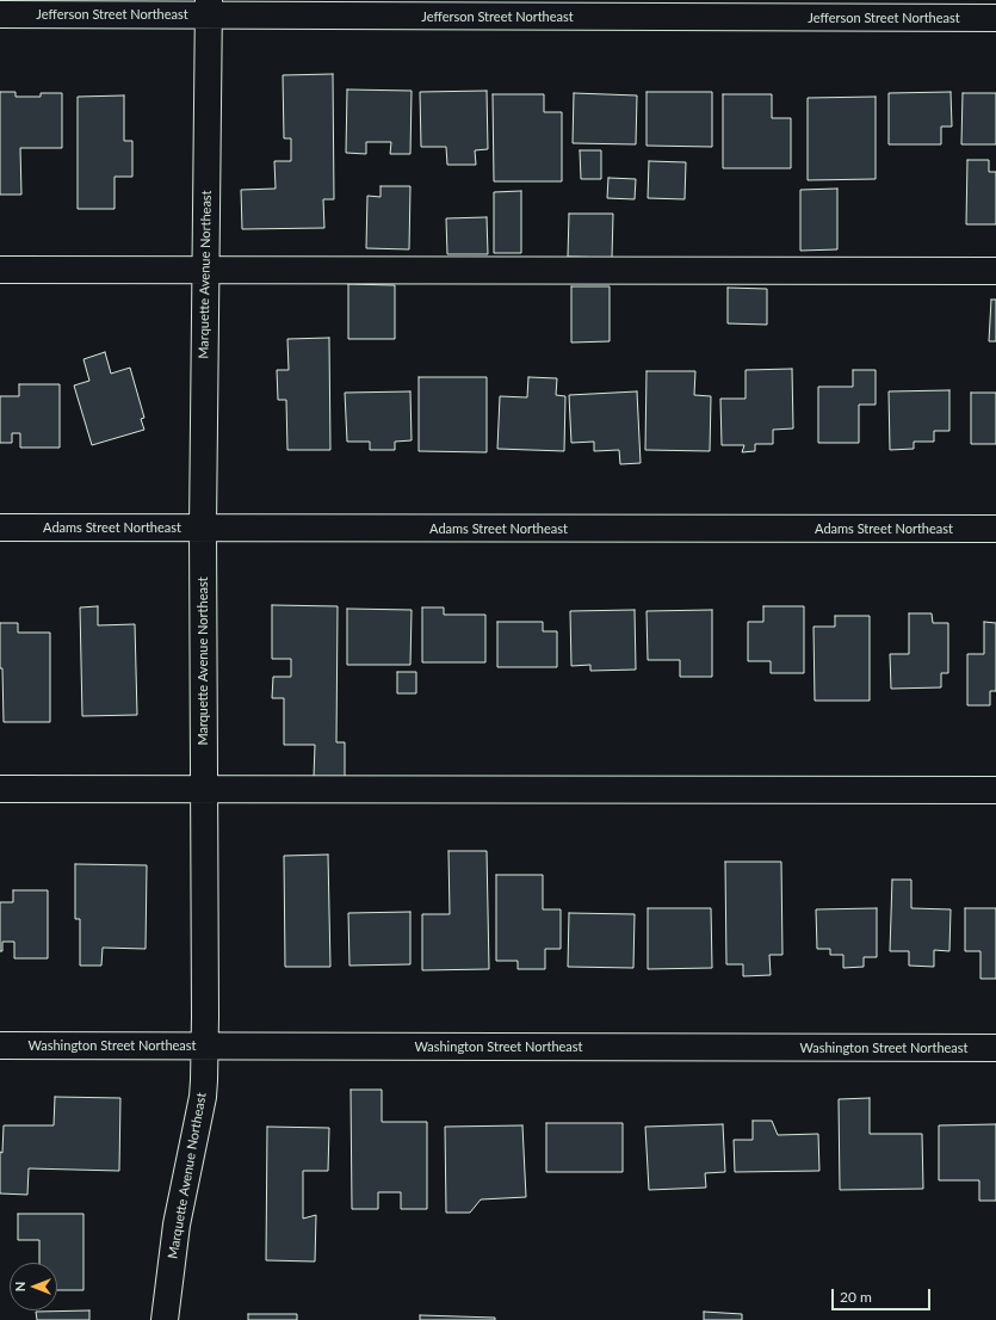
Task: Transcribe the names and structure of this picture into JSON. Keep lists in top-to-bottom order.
{
  "streets": {
    "street": [
      "Jefferson Street Northeast",
      "Marquette Avenue Northeast",
      "Adams Street Northeast",
      "Washington Street Northeast"
    ]
  },
  "crossings": [
    ["Jefferson Street Northeast", "Marquette Avenue Northeast"],
    ["Marquette Avenue Northeast", "Adams Street Northeast"],
    ["Marquette Avenue Northeast", "Washington Street Northeast"]
  ],
  "scale_bar": "20 m",
  "north": "left"
}
